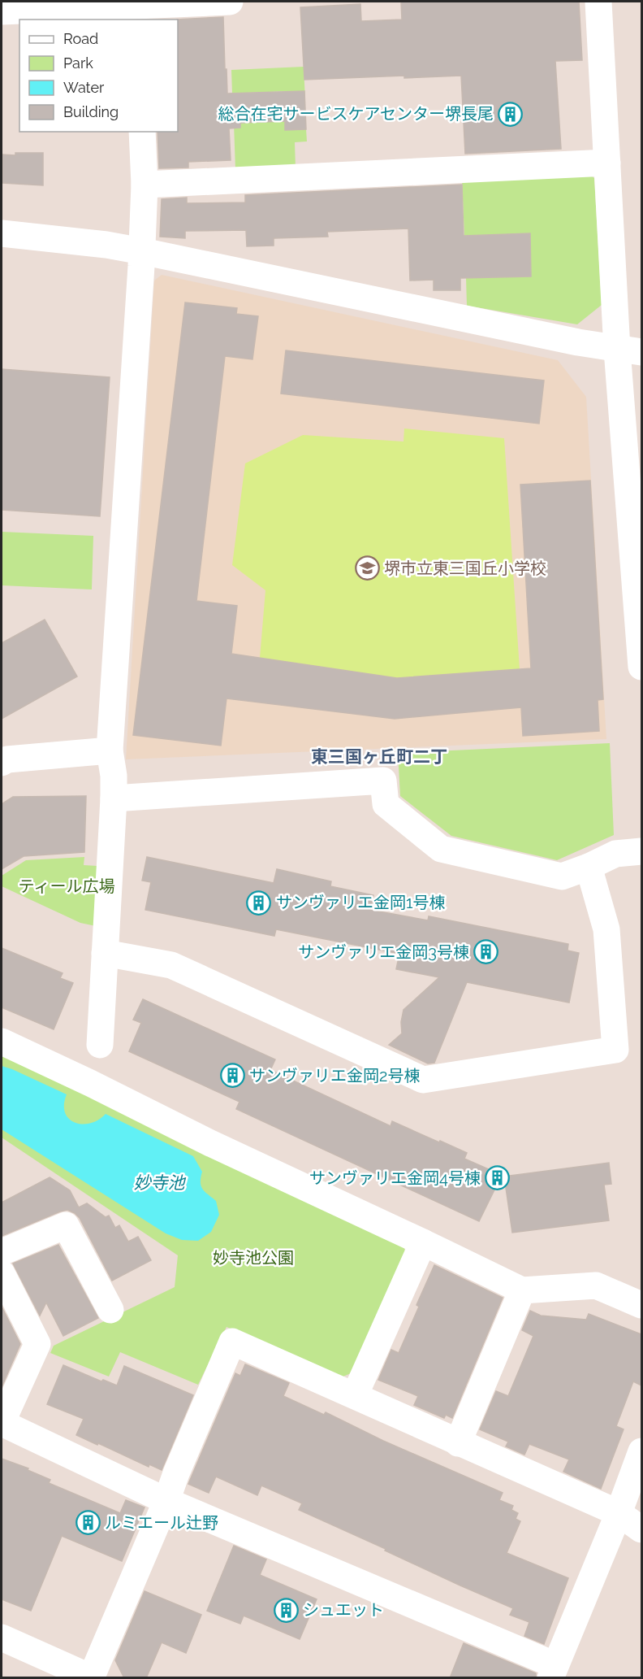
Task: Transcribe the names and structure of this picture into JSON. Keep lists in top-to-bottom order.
{
  "districts": ["東三国ヶ丘町二丁"],
  "water": ["妙寺池"],
  "parks": ["ティール広場", "妙寺池公園"],
  "places": {
    "building": [
      "総合在宅サービスケアセンター堺長尾",
      "サンヴァリエ金岡1号棟",
      "サンヴァリエ金岡3号棟",
      "サンヴァリエ金岡2号棟",
      "サンヴァリエ金岡4号棟",
      "ルミエール辻野",
      "シュエット"
    ],
    "school or university": ["堺市立東三国丘小学校"]
  },
  "legend": [
    "Road",
    "Park",
    "Water",
    "Building"
  ]
}
